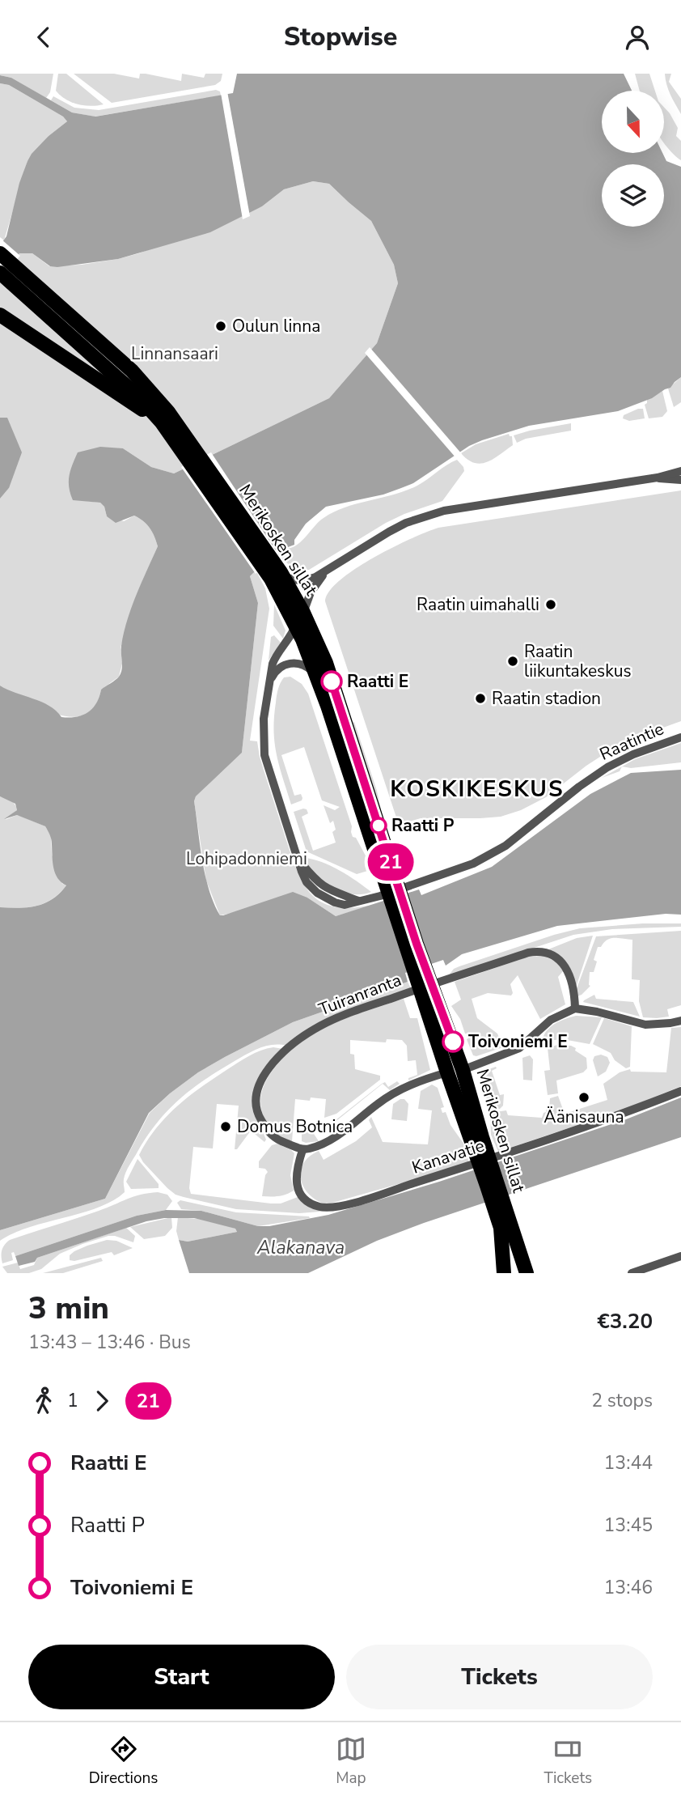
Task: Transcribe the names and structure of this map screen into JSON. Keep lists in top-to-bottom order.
{
  "streets": {
    "main road": ["Merikosken sillat"],
    "street": ["Raatintie", "Tuiranranta", "Kanavatie"]
  },
  "crossings": [
    ["Merikosken sillat", "Raatintie"],
    ["Tuiranranta", "Kanavatie"]
  ],
  "districts": ["KOSKIKESKUS"],
  "water": ["Alakanava"],
  "parks": ["Linnansaari", "Lohipadonniemi"],
  "places": [
    "Oulun linna",
    "Raatin uimahalli",
    "Raatin liikuntakeskus",
    "Raatti E",
    "Raatin stadion",
    "Raatti P",
    "Toivoniemi E",
    "Äänisauna",
    "Domus Botnica"
  ],
  "lines": ["bus line 21"],
  "north": "bottom",
  "page": {
    "header": "Stopwise",
    "on_map": "21",
    "heading": ["3 min", "13:43 – 13:46 · Bus", "€3.20"],
    "legs": ["1", "21", "2 stops"],
    "list": [
      {
        "name": "Raatti E",
        "value": "13:44"
      },
      {
        "name": "Raatti P",
        "value": "13:45"
      },
      {
        "name": "Toivoniemi E",
        "value": "13:46"
      }
    ],
    "buttons": ["Start", "Tickets"],
    "tabs": ["Directions", "Map", "Tickets"]
  }
}
